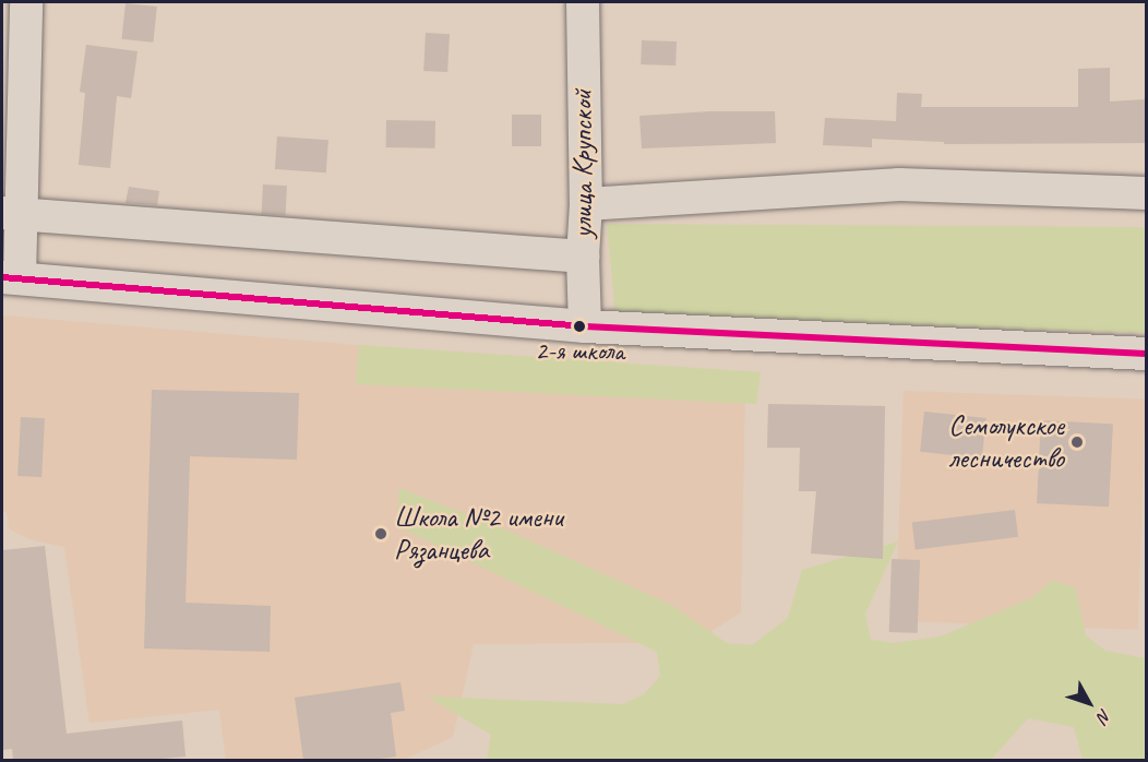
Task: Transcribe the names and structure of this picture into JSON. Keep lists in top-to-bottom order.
{
  "streets": {
    "street": ["улица Крупской"]
  },
  "places": ["2-я школа", "Семолукское лесничество", "Школа №2 имени Рязанцева"],
  "north": "bottom right"
}
